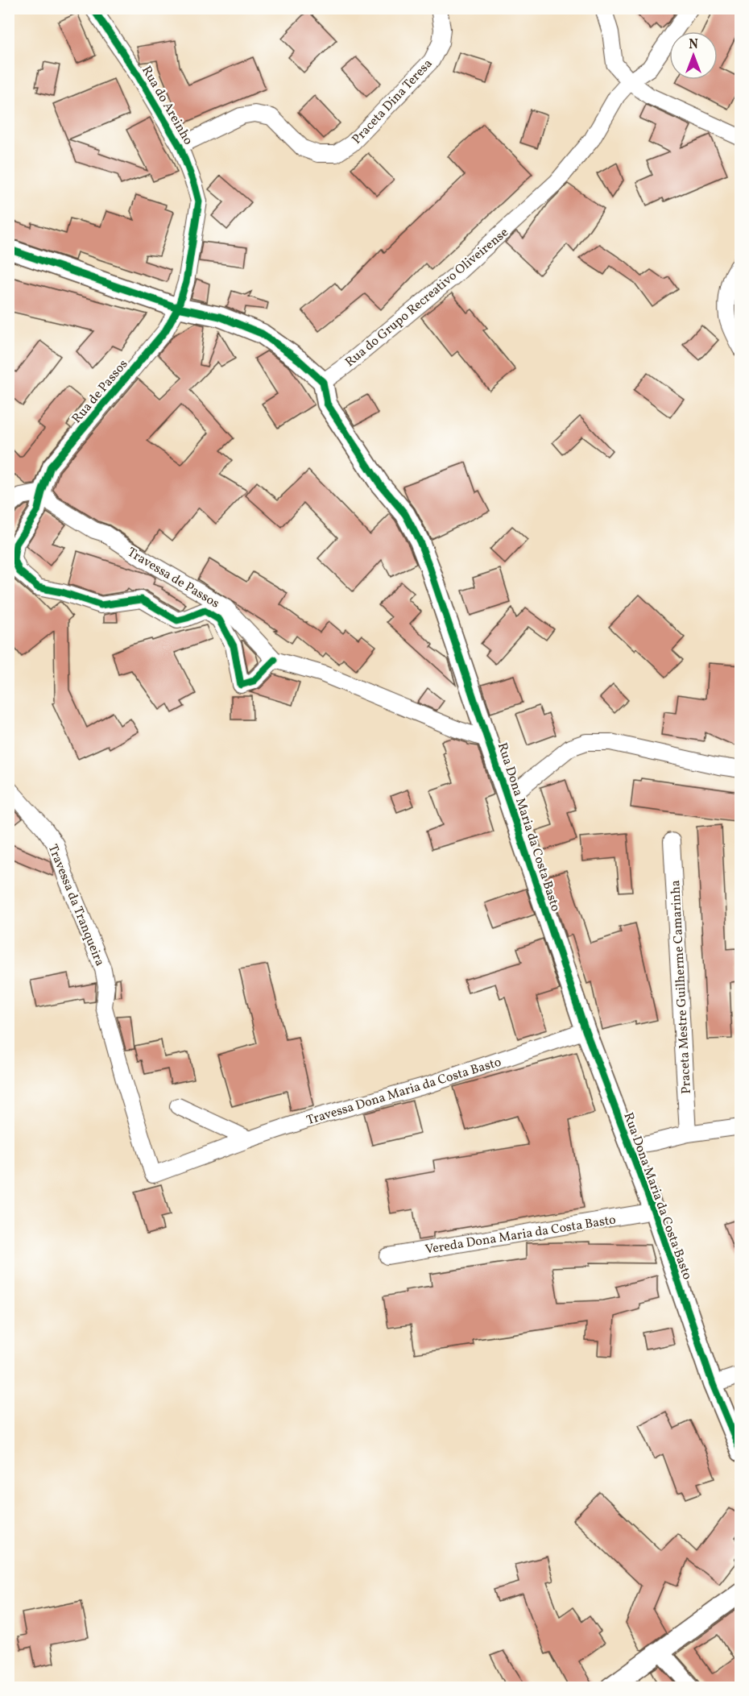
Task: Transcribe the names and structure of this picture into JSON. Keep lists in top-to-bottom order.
{
  "streets": {
    "street": [
      "Praceta Dina Teresa",
      "Rua do Areinho",
      "Rua do Grupo Recreativo Oliveirense",
      "Rua de Passos",
      "Travessa de Passos",
      "Rua Dona Maria da Costa Basto",
      "Travessa da Tranqueira",
      "Praceta Mestre Guilherme Camarinha",
      "Travessa Dona Maria da Costa Basto",
      "Vereda Dona Maria da Costa Basto"
    ]
  },
  "crossings": [
    ["Praceta Dina Teresa", "Rua do Areinho"],
    ["Rua do Areinho", "Rua de Passos"],
    ["Rua do Grupo Recreativo Oliveirense", "Rua Dona Maria da Costa Basto"],
    ["Rua de Passos", "Travessa de Passos"],
    ["Rua Dona Maria da Costa Basto", "Travessa Dona Maria da Costa Basto"],
    ["Rua Dona Maria da Costa Basto", "Vereda Dona Maria da Costa Basto"],
    ["Travessa da Tranqueira", "Travessa Dona Maria da Costa Basto"]
  ],
  "north": "top"
}
